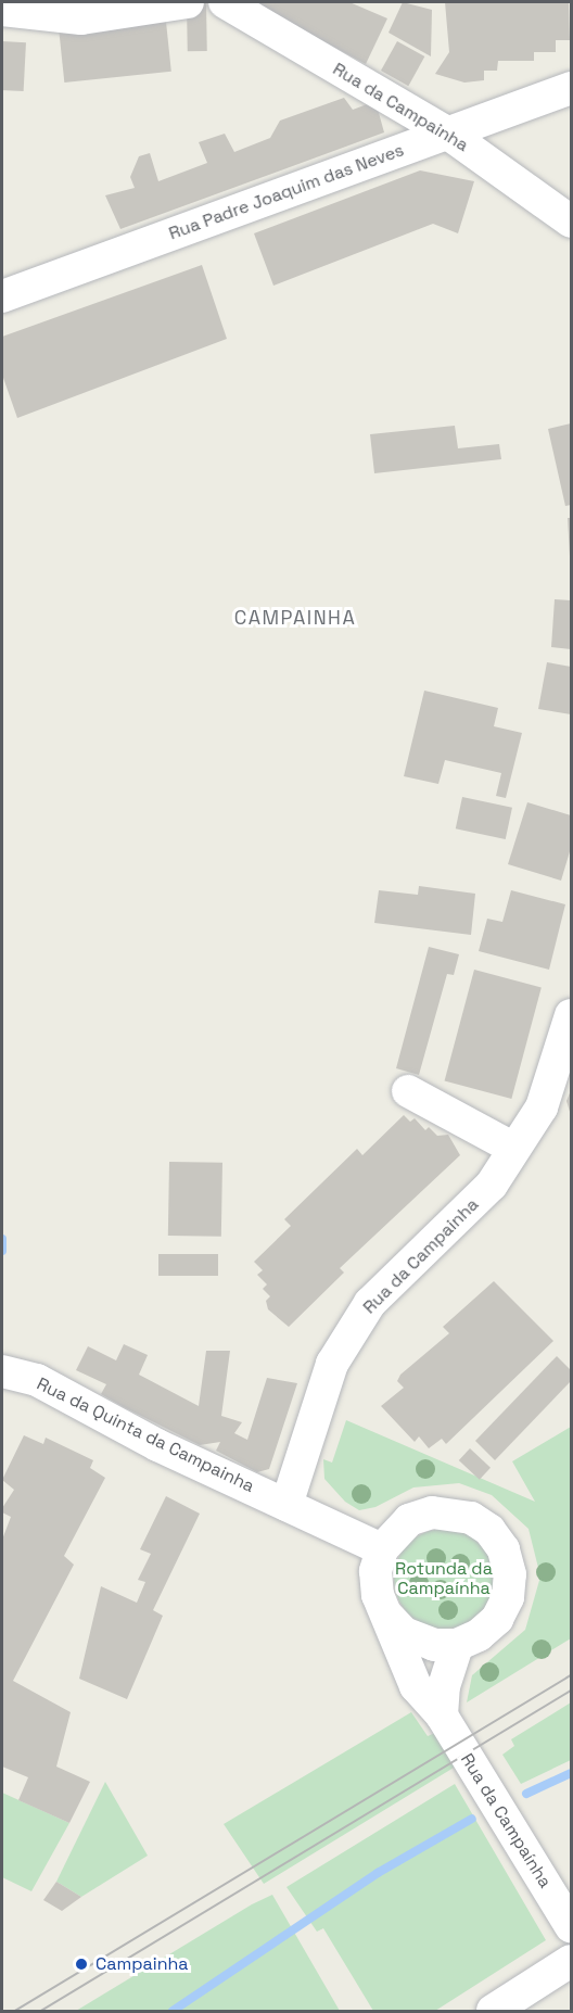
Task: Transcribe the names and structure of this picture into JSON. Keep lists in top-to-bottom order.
{
  "streets": {
    "street": [
      "Rua da Campainha",
      "Rua Padre Joaquim das Neves",
      "Rua da Quinta da Campainha",
      "Rua da Campaínha"
    ]
  },
  "crossings": [
    ["Rua da Campainha", "Rua Padre Joaquim das Neves"],
    ["Rua da Campainha", "Rua da Quinta da Campainha"]
  ],
  "districts": ["CAMPAINHA"],
  "parks": ["Rotunda da Campaínha"],
  "places": ["Campainha"]
}
